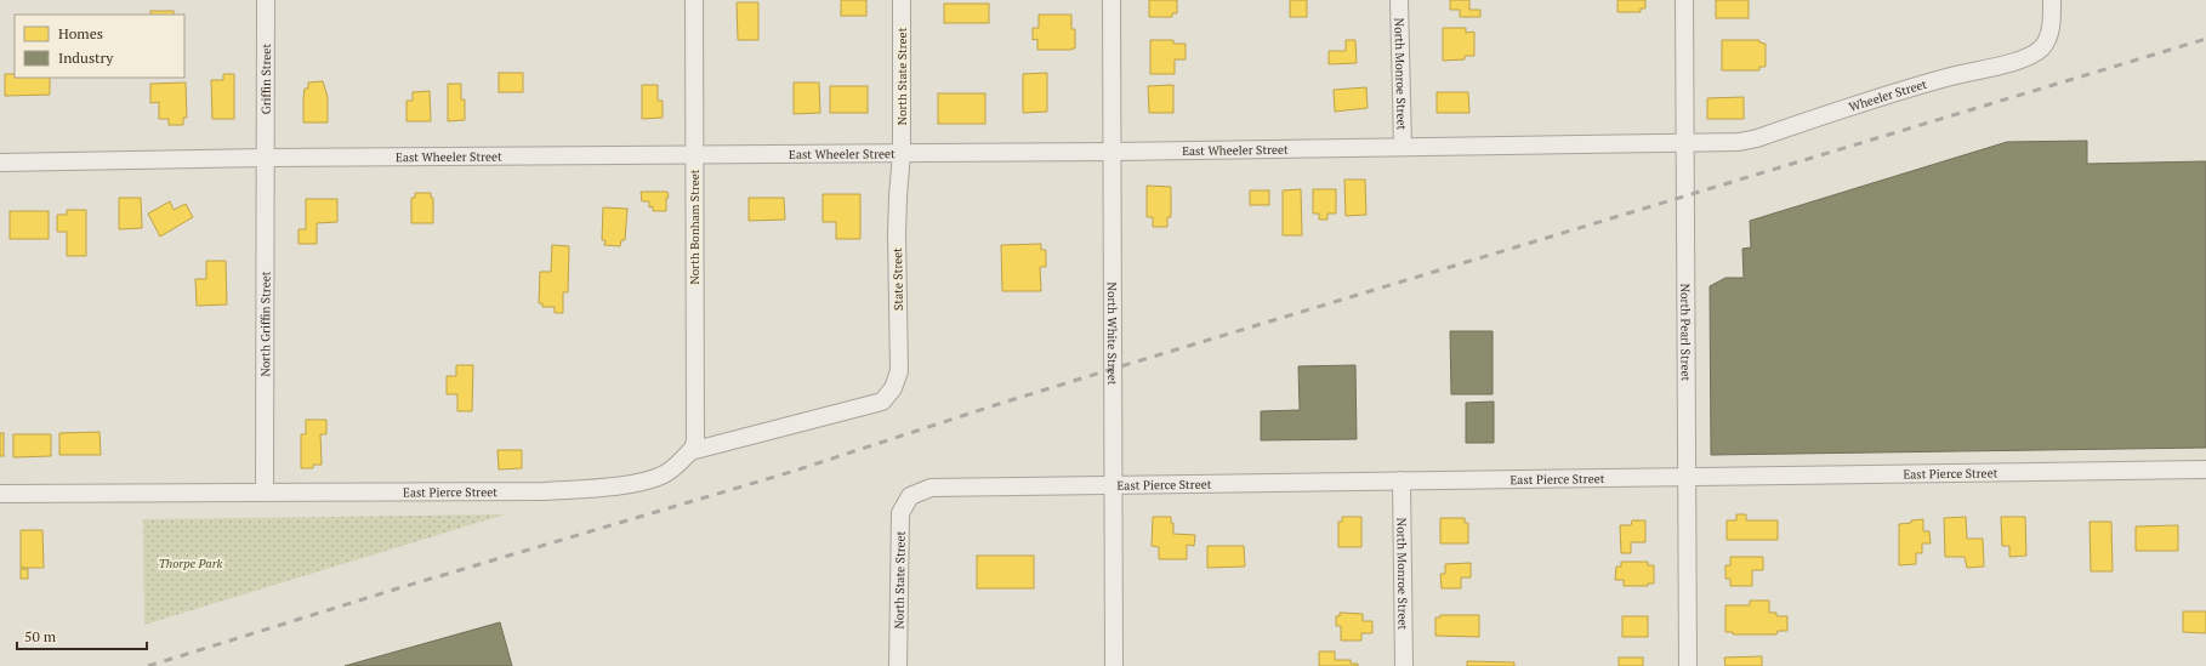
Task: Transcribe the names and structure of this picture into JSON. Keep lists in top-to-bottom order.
{
  "streets": {
    "street": [
      "North Monroe Street",
      "North State Street",
      "Griffin Street",
      "Wheeler Street",
      "East Wheeler Street",
      "North Bonham Street",
      "State Street",
      "North Griffin Street",
      "North Pearl Street",
      "North White Street",
      "East Pierce Street"
    ]
  },
  "crossings": [
    ["North Monroe Street", "East Wheeler Street"],
    ["North Monroe Street", "East Pierce Street"],
    ["North State Street", "East Wheeler Street"],
    ["North State Street", "State Street"],
    ["North State Street", "East Pierce Street"],
    ["Griffin Street", "East Wheeler Street"],
    ["Griffin Street", "North Griffin Street"],
    ["Wheeler Street", "East Wheeler Street"],
    ["Wheeler Street", "North Pearl Street"],
    ["East Wheeler Street", "North Bonham Street"],
    ["East Wheeler Street", "State Street"],
    ["East Wheeler Street", "North Griffin Street"],
    ["East Wheeler Street", "North Pearl Street"],
    ["East Wheeler Street", "North White Street"],
    ["North Bonham Street", "East Pierce Street"],
    ["State Street", "East Pierce Street"],
    ["North Griffin Street", "East Pierce Street"],
    ["North Pearl Street", "East Pierce Street"],
    ["North White Street", "East Pierce Street"]
  ],
  "parks": ["Thorpe Park"],
  "legend": ["Homes", "Industry"],
  "scale_bar": "50 m"
}
